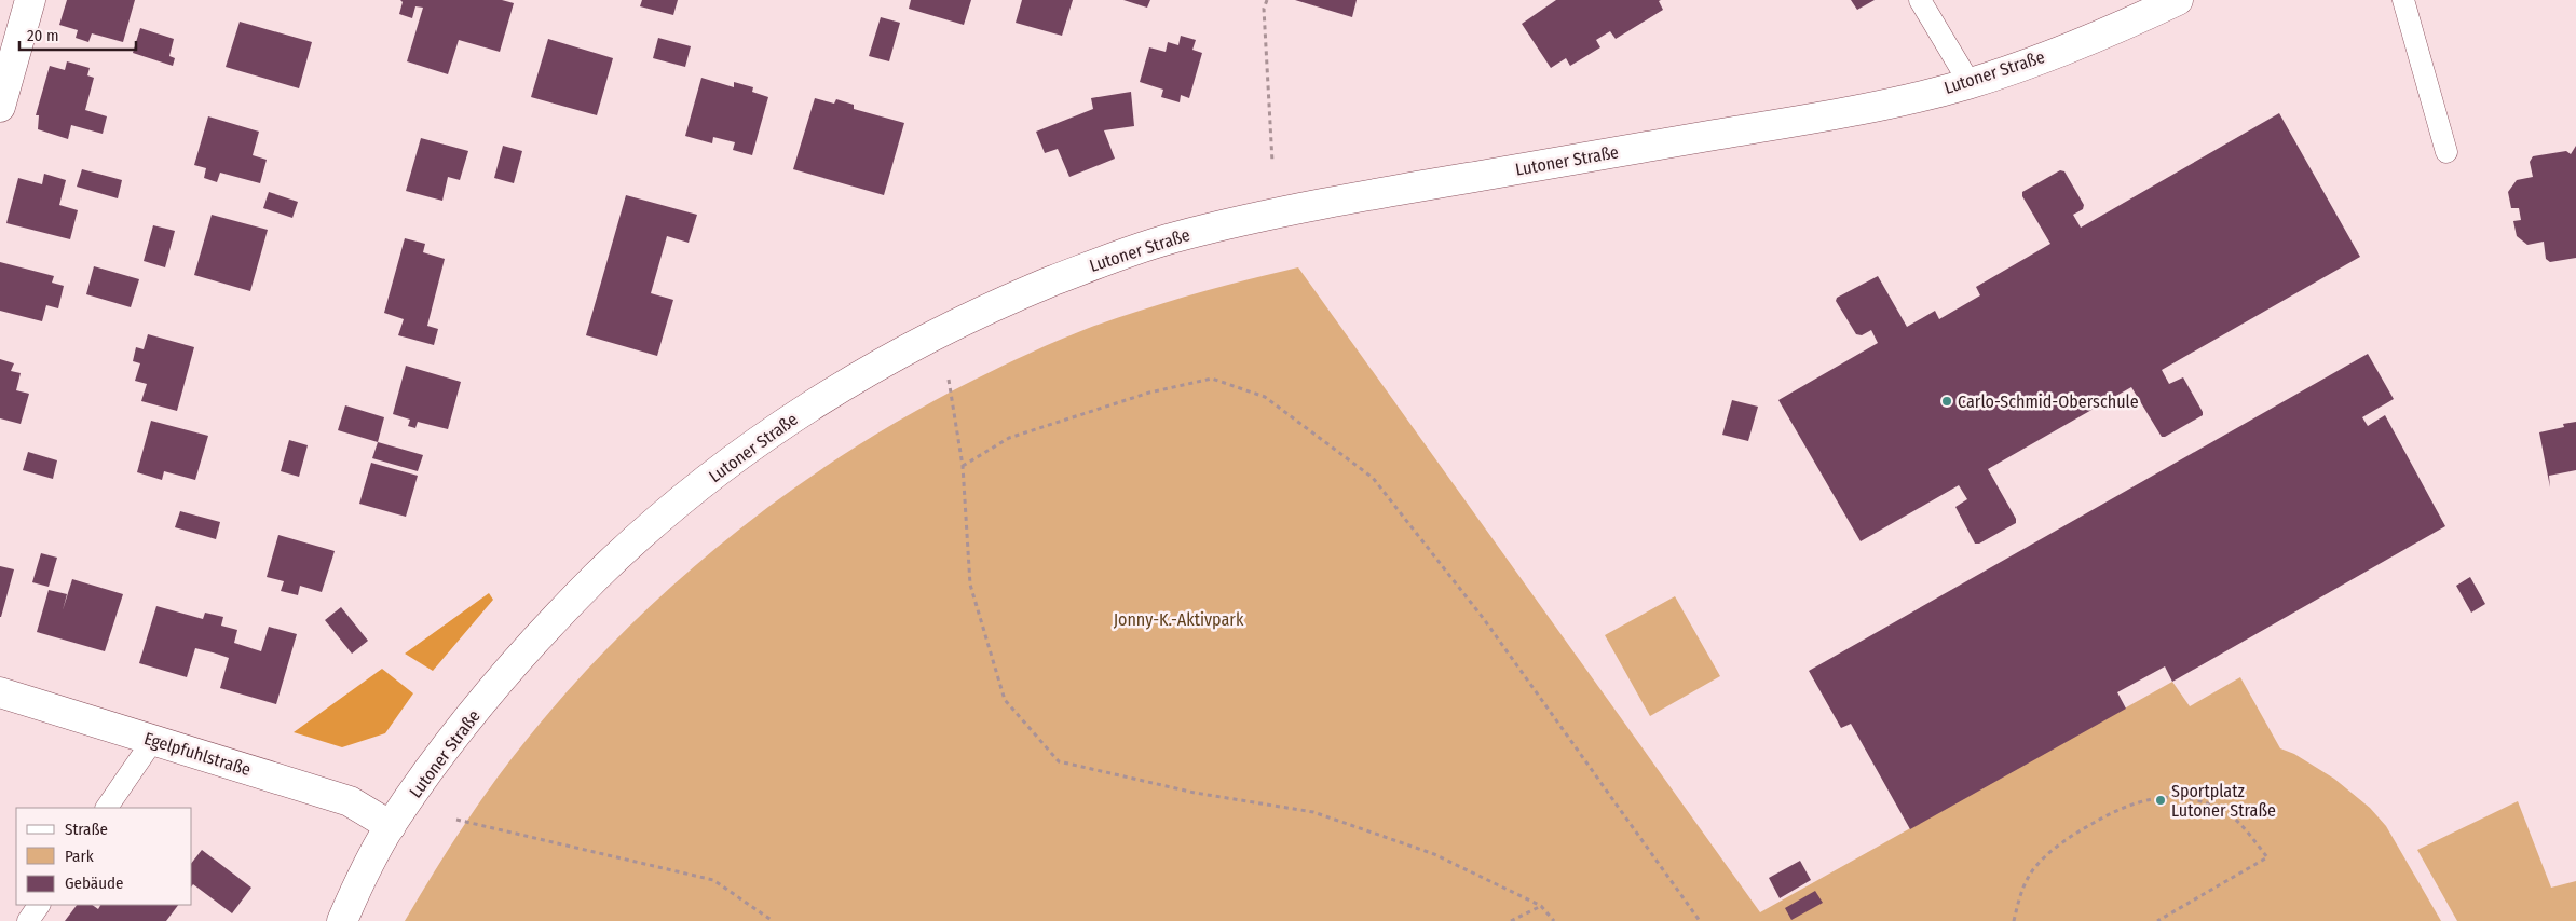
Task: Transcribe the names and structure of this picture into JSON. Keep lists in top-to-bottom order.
{
  "streets": {
    "street": ["Lutoner Straße", "Egelpfuhlstraße"]
  },
  "crossings": [
    ["Lutoner Straße", "Egelpfuhlstraße"]
  ],
  "parks": ["Jonny-K.-Aktivpark"],
  "places": ["Carlo-Schmid-Oberschule", "Sportplatz Lutoner Straße"],
  "legend": ["Straße", "Park", "Gebäude"],
  "scale_bar": "20 m"
}
